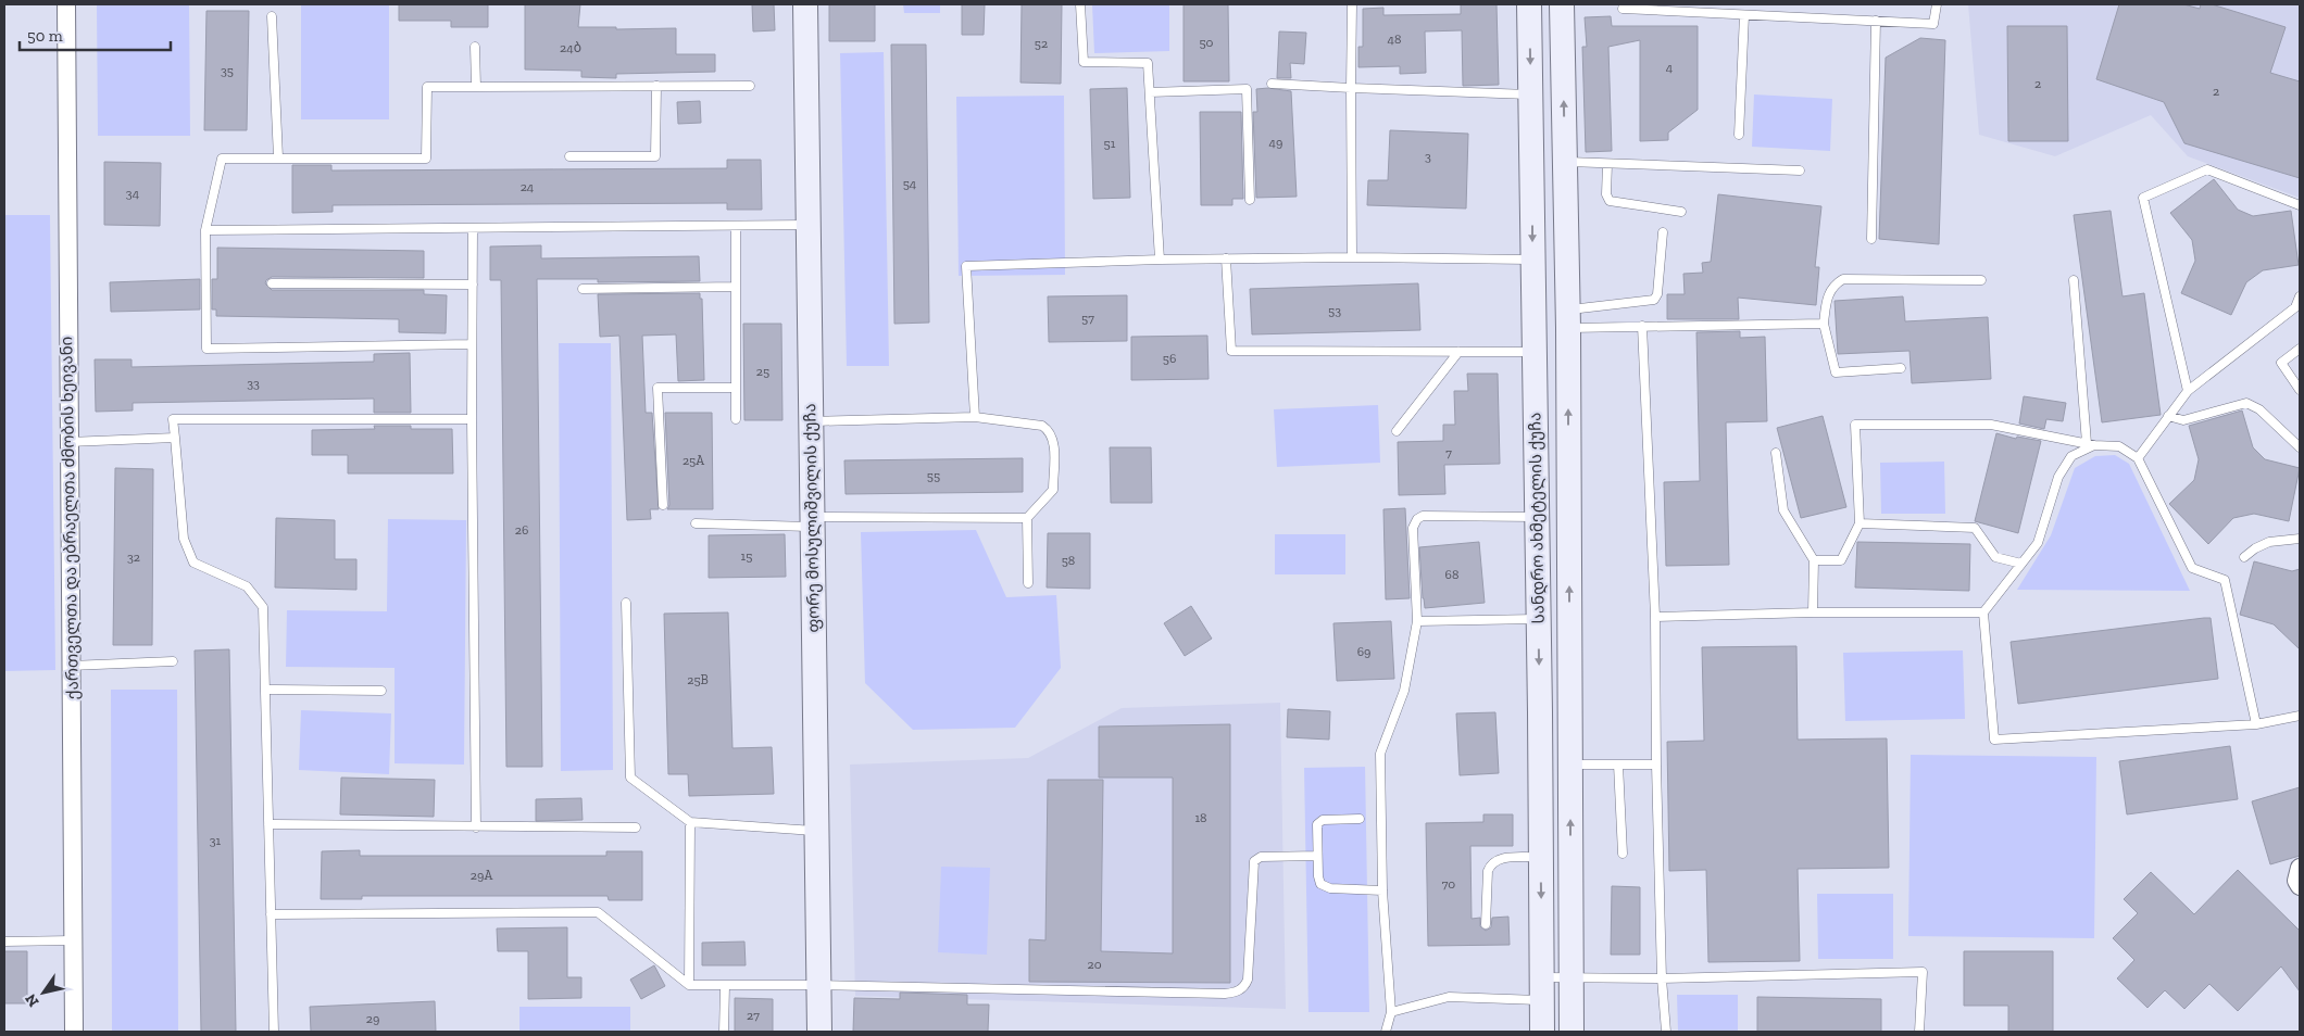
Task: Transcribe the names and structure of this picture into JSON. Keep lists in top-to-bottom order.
{
  "streets": {
    "main road": ["ფორე მოსულიშვილის ქუჩა", "სანდრო ახმეტელის ქუჩა"],
    "street": ["ქართველთა და ებრაელთა ძმობის ხეივანი"]
  },
  "house_numbers": [
    "48",
    "50",
    "52",
    "24ბ",
    "4",
    "35",
    "2",
    "2",
    "49",
    "51",
    "3",
    "54",
    "24",
    "34",
    "53",
    "57",
    "56",
    "25",
    "33",
    "7",
    "25A",
    "55",
    "26",
    "15",
    "32",
    "58",
    "68",
    "69",
    "25B",
    "18",
    "31",
    "29A",
    "70",
    "20",
    "27",
    "29"
  ],
  "scale_bar": "50 m",
  "north": "bottom left"
}
